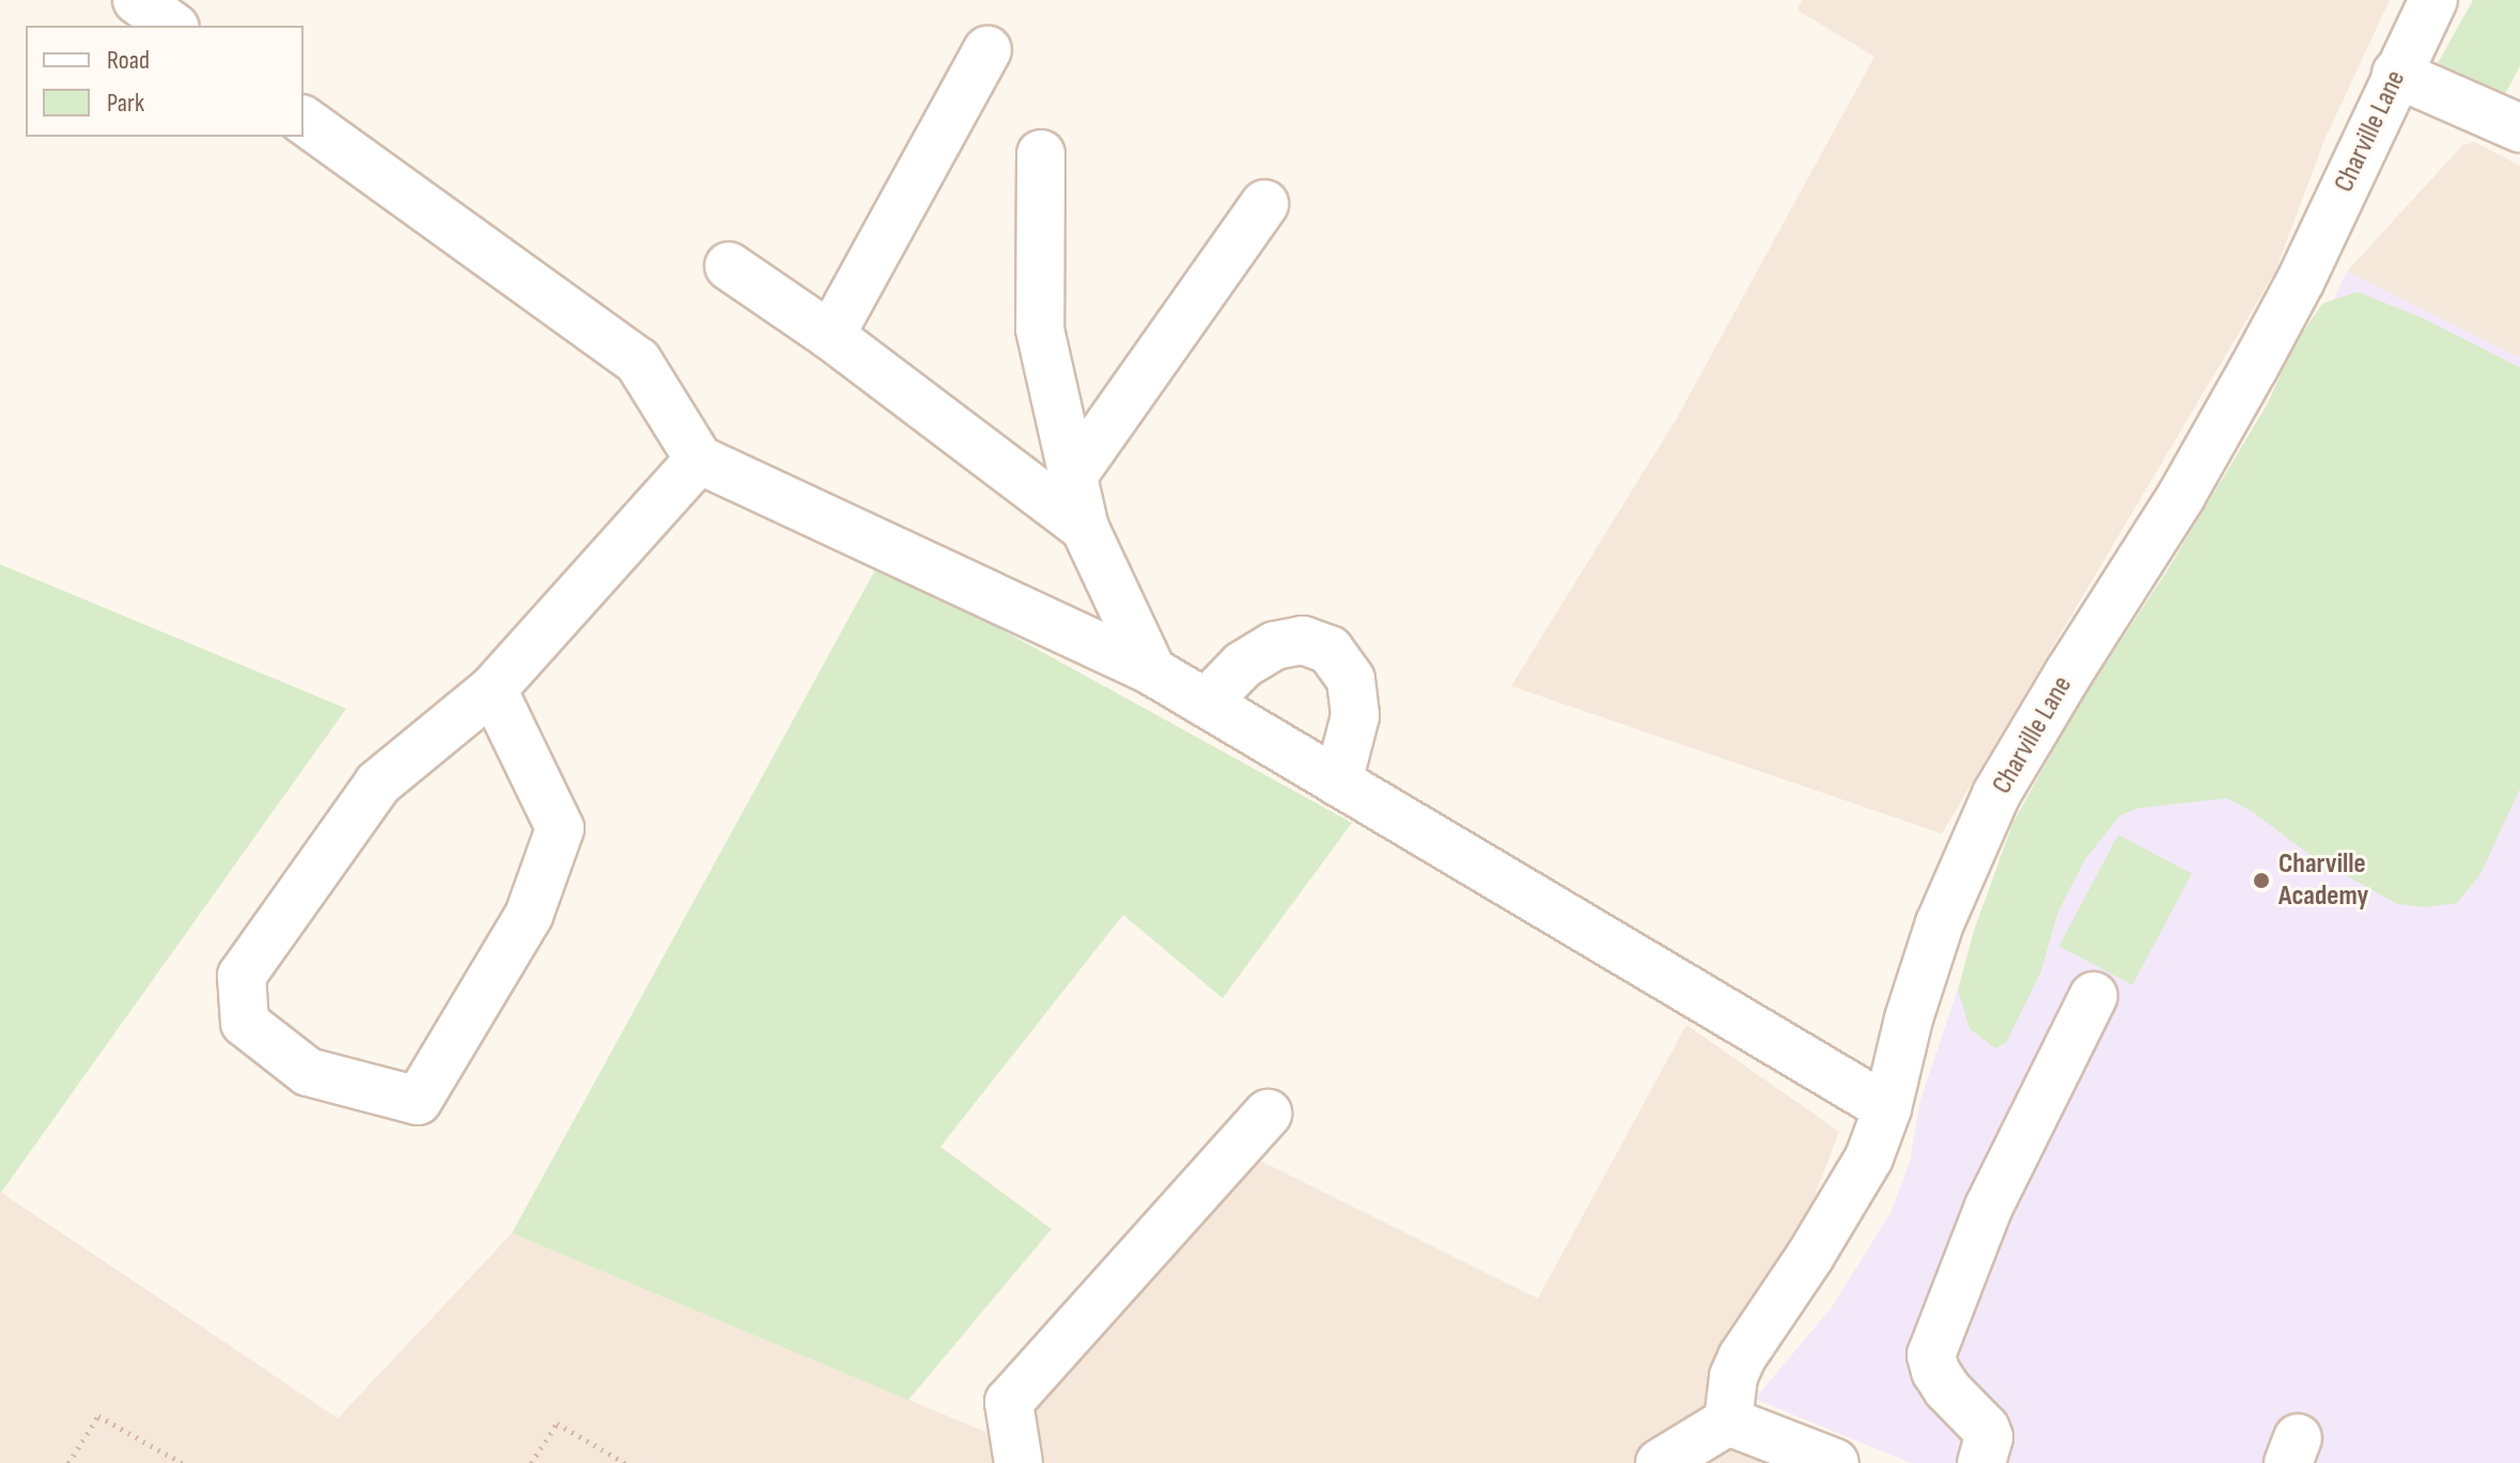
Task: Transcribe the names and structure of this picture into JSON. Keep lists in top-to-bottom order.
{
  "streets": {
    "street": ["Charville Lane"]
  },
  "places": ["Charville Academy"],
  "legend": ["Road", "Park"]
}
